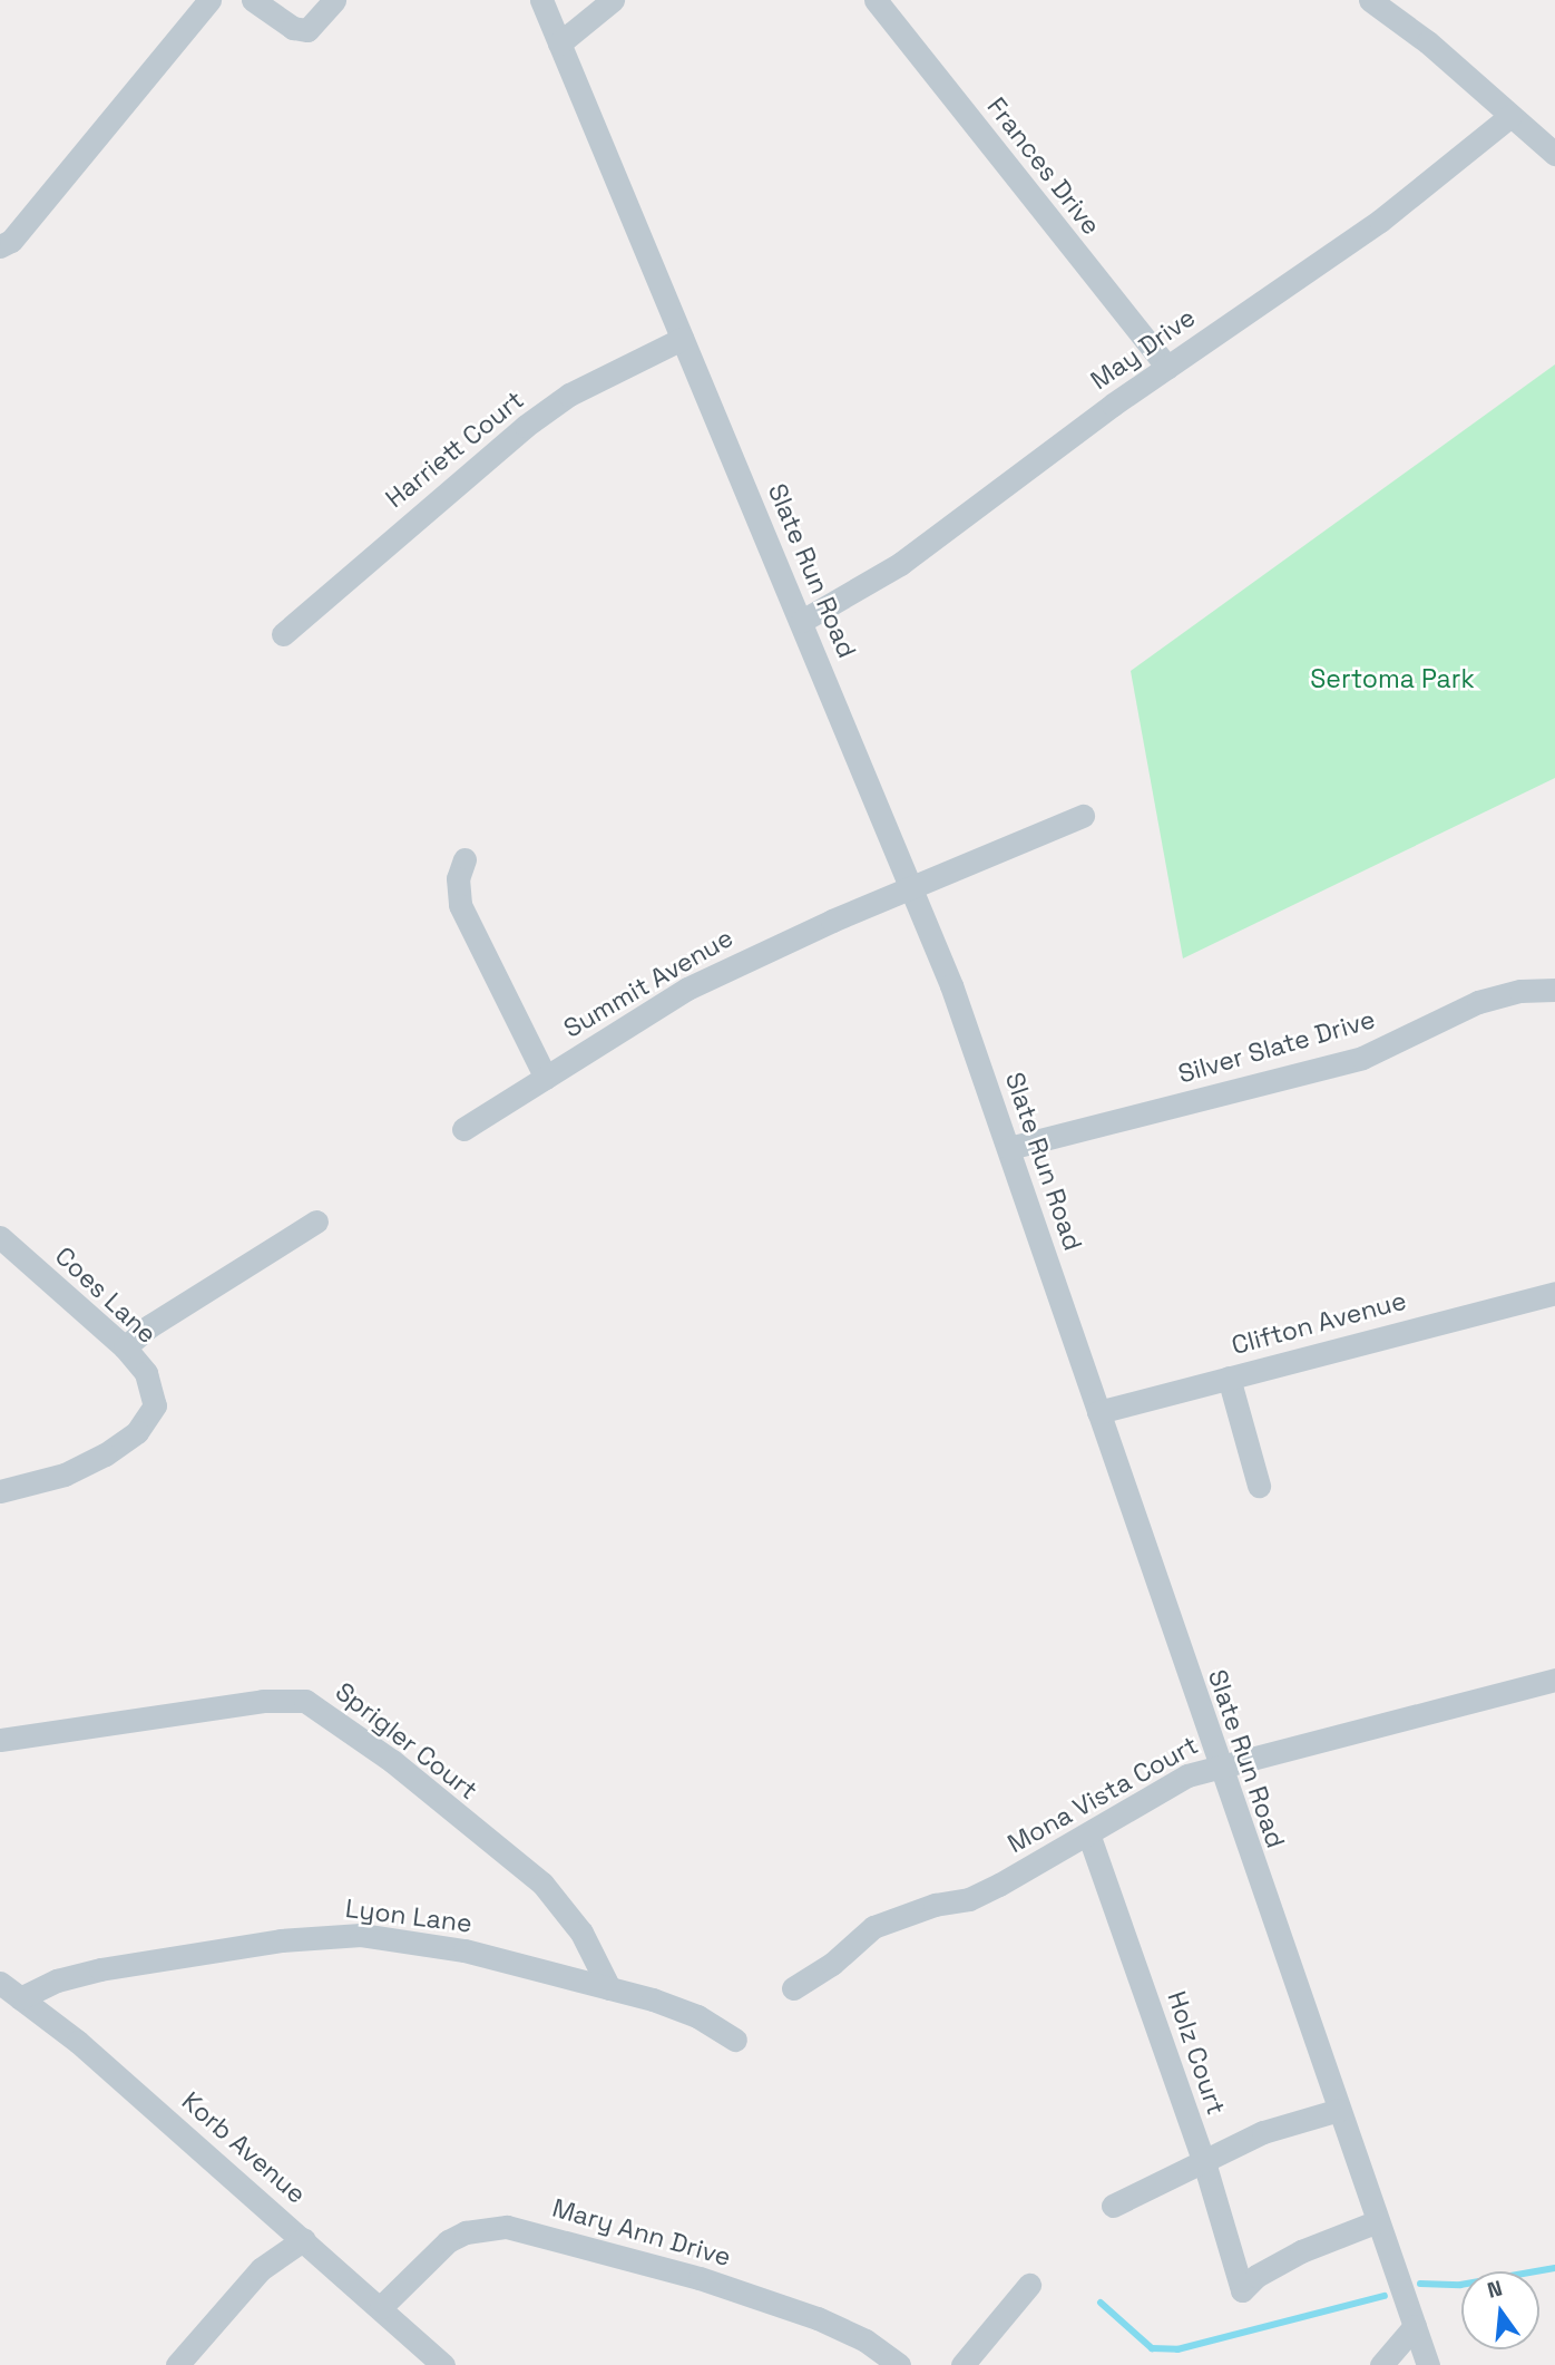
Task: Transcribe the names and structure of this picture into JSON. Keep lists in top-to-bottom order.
{
  "streets": {
    "street": [
      "Frances Drive",
      "May Drive",
      "Harriett Court",
      "Slate Run Road",
      "Summit Avenue",
      "Silver Slate Drive",
      "Coes Lane",
      "Clifton Avenue",
      "Sprigler Court",
      "Mona Vista Court",
      "Lyon Lane",
      "Holz Court",
      "Korb Avenue",
      "Mary Ann Drive"
    ]
  },
  "crossings": [
    ["Frances Drive", "May Drive"],
    ["May Drive", "Slate Run Road"],
    ["Harriett Court", "Slate Run Road"],
    ["Slate Run Road", "Summit Avenue"],
    ["Slate Run Road", "Silver Slate Drive"],
    ["Slate Run Road", "Clifton Avenue"],
    ["Slate Run Road", "Mona Vista Court"],
    ["Slate Run Road", "Holz Court"],
    ["Sprigler Court", "Lyon Lane"],
    ["Mona Vista Court", "Holz Court"],
    ["Lyon Lane", "Korb Avenue"],
    ["Korb Avenue", "Mary Ann Drive"]
  ],
  "parks": ["Sertoma Park"],
  "north": "top"
}
